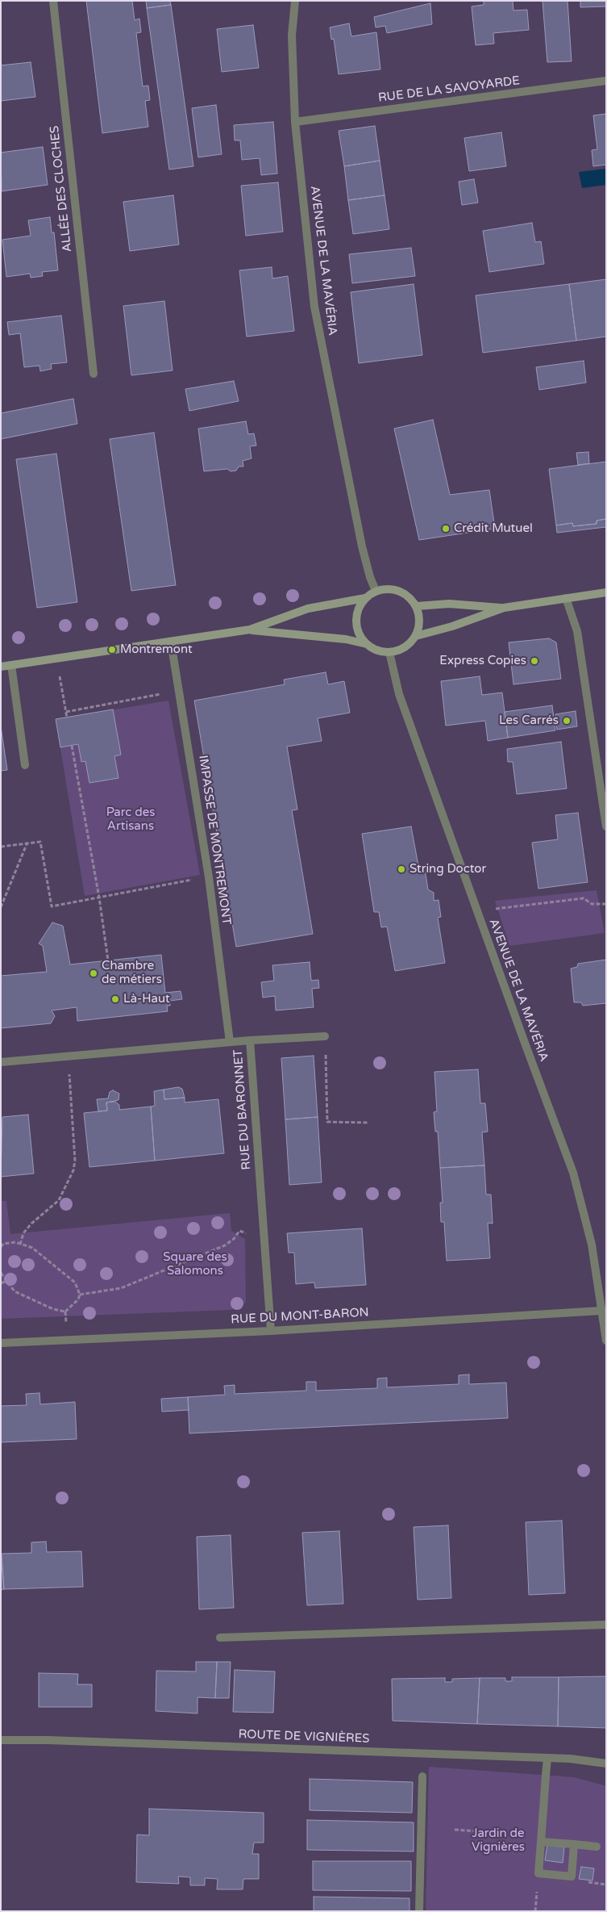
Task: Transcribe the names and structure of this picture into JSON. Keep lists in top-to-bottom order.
{
  "streets": {
    "street": [
      "RUE DE LA SAVOYARDE",
      "ALLÉE DES CLOCHES",
      "AVENUE DE LA MAVÉRIA",
      "IMPASSE DE MONTREMONT",
      "RUE DU BARONNET",
      "RUE DU MONT-BARON",
      "ROUTE DE VIGNIÈRES"
    ]
  },
  "crossings": [
    ["RUE DE LA SAVOYARDE", "AVENUE DE LA MAVÉRIA"],
    ["AVENUE DE LA MAVÉRIA", "RUE DU MONT-BARON"],
    ["IMPASSE DE MONTREMONT", "RUE DU BARONNET"],
    ["RUE DU BARONNET", "RUE DU MONT-BARON"]
  ],
  "parks": ["Parc des Artisans", "Square des Salomons", "Jardin de Vignières"],
  "places": [
    "Crédit Mutuel",
    "Montremont",
    "Express Copies",
    "Les Carrés",
    "String Doctor",
    "Chambre de métiers",
    "Là-Haut"
  ]
}
